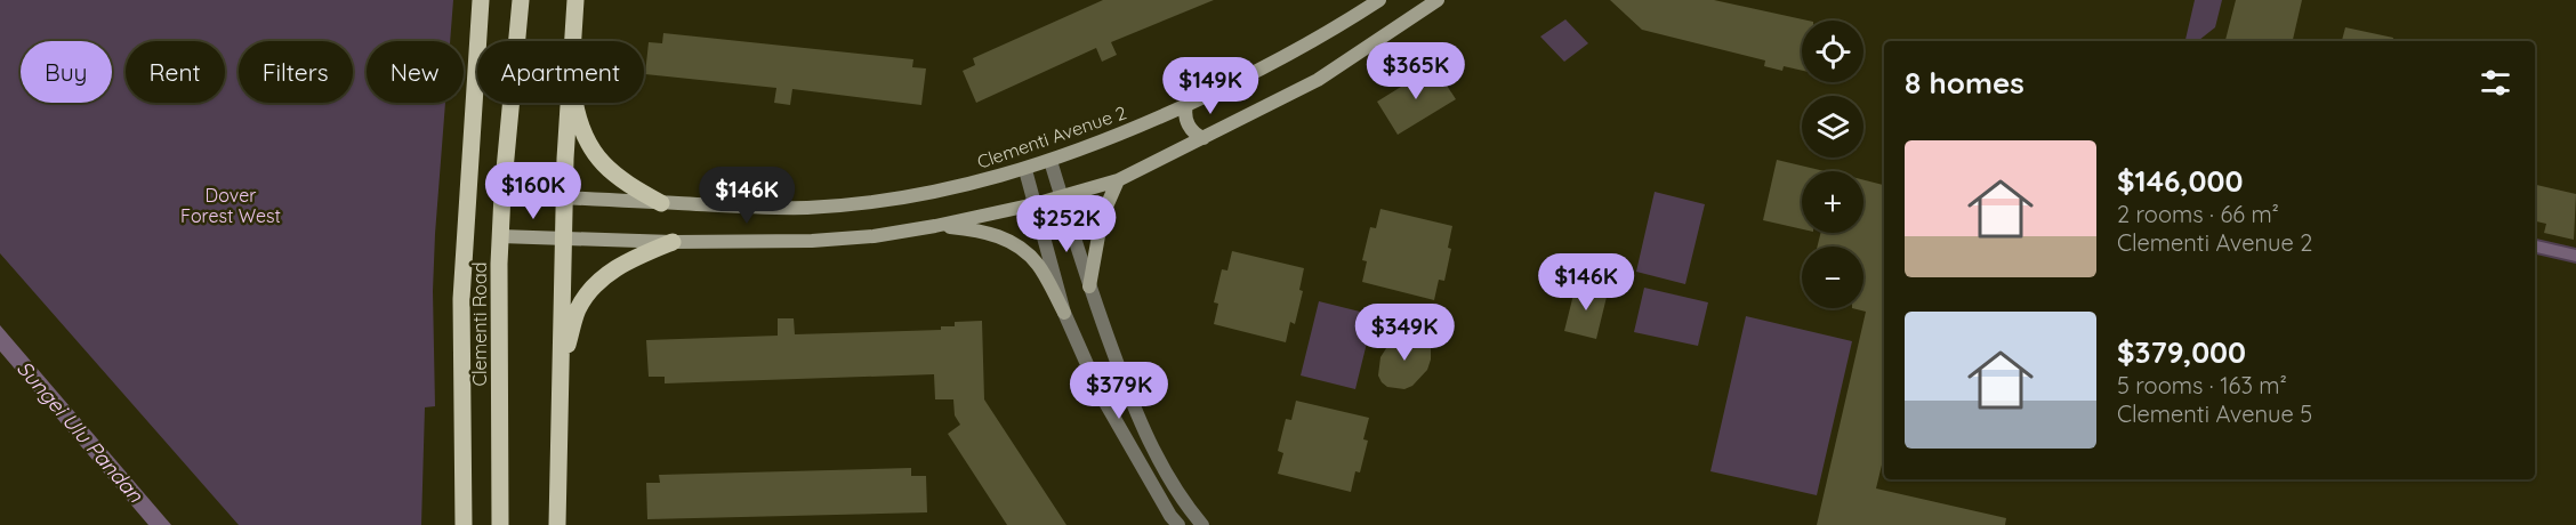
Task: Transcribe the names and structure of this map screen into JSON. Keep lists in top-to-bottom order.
{
  "streets": {
    "main road": ["Clementi Avenue 2", "Clementi Road"]
  },
  "crossings": [
    ["Clementi Avenue 2", "Clementi Road"]
  ],
  "water": ["Sungei Ulu Pandan"],
  "parks": ["Dover Forest West"],
  "page": {
    "map_buttons": ["+", "−"],
    "chip": [
      "Buy",
      "Rent",
      "Filters",
      "New",
      "Apartment"
    ],
    "heading": "8 homes",
    "price": [
      "$365K",
      "$149K",
      "$160K",
      "$146K",
      "$252K",
      "$146K",
      "$349K",
      "$379K"
    ],
    "list": [
      {
        "name": "$146,000",
        "note": "2 rooms · 66 m² · Clementi Avenue 2"
      },
      {
        "name": "$379,000",
        "note": "5 rooms · 163 m² · Clementi Avenue 5"
      }
    ]
  }
}
